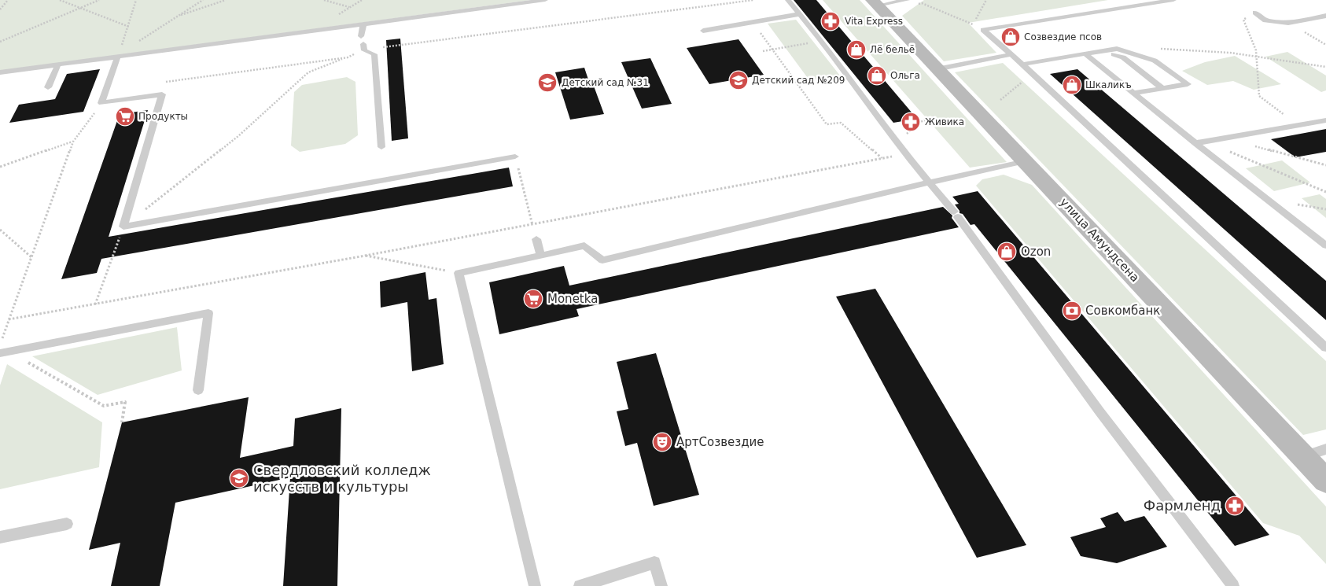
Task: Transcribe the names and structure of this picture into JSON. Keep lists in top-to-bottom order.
{
  "streets": {
    "main road": ["улица Амундсена"]
  },
  "places": {
    "pharmacy": ["Vita Express", "Живика", "Фармленд"],
    "shop": [
      "Созвездие псов",
      "Лё бельё",
      "Ольга",
      "Шкаликъ",
      "Ozon"
    ],
    "school or university": ["Детский сад №209", "Детский сад №31", "Свердловский колледж искусств и культуры"],
    "supermarket": ["Продукты", "Monetka"],
    "bank": ["Совкомбанк"],
    "theatre": ["АртСозвездие"]
  }
}
